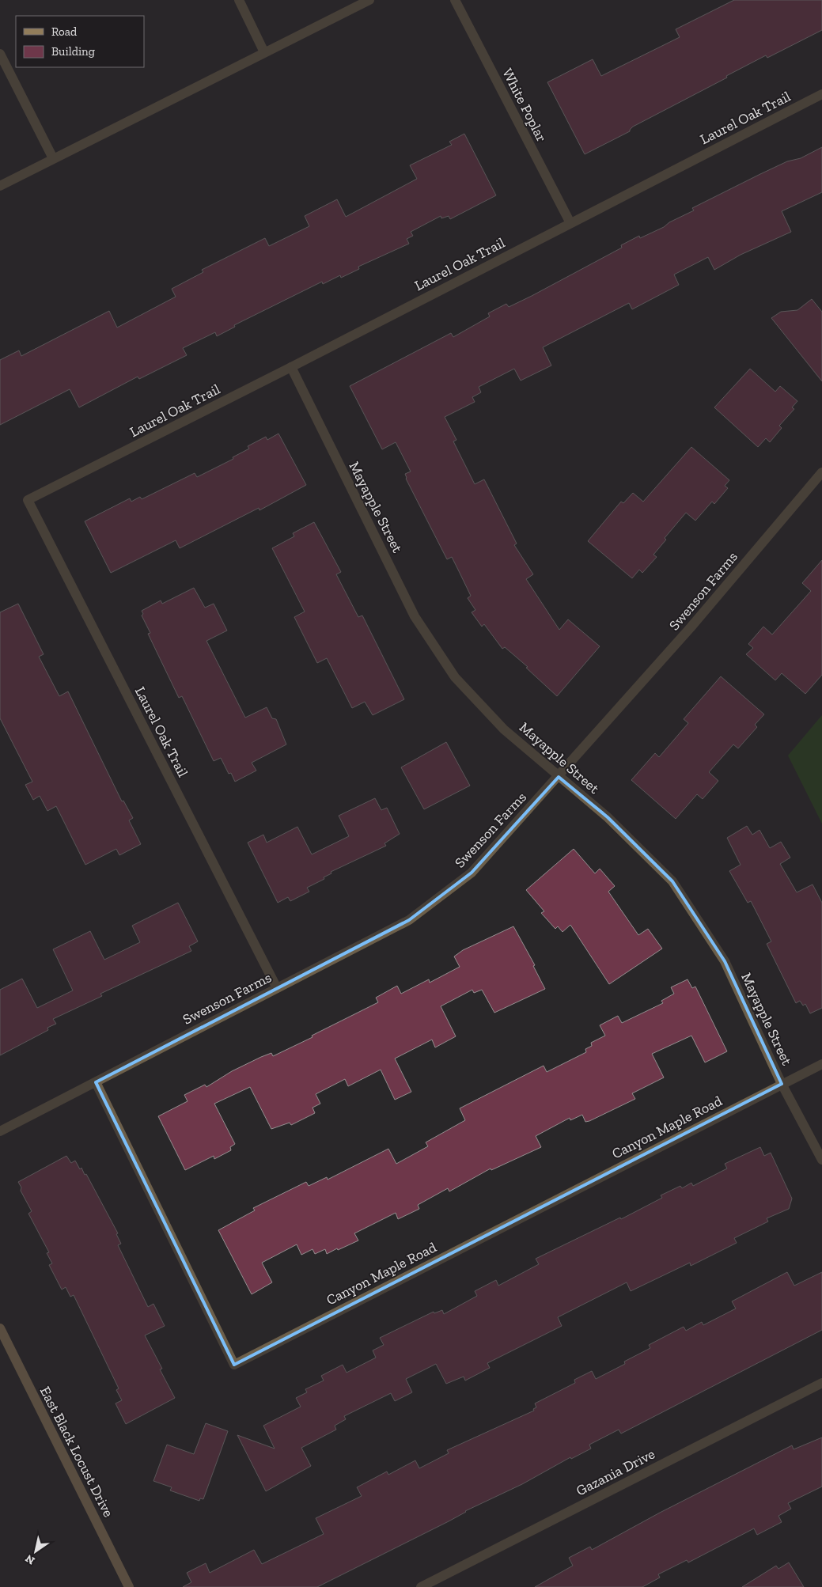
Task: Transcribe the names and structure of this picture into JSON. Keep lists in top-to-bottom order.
{
  "streets": {
    "street": [
      "White Poplar",
      "Laurel Oak Trail",
      "Mayapple Street",
      "Swenson Farms",
      "Canyon Maple Road",
      "East Black Locust Drive",
      "Gazania Drive"
    ]
  },
  "crossings": [
    ["White Poplar", "Laurel Oak Trail"],
    ["Laurel Oak Trail", "Mayapple Street"],
    ["Laurel Oak Trail", "Swenson Farms"],
    ["Mayapple Street", "Swenson Farms"],
    ["Mayapple Street", "Canyon Maple Road"],
    ["Swenson Farms", "Canyon Maple Road"]
  ],
  "legend": ["Road", "Building"],
  "north": "bottom left"
}
